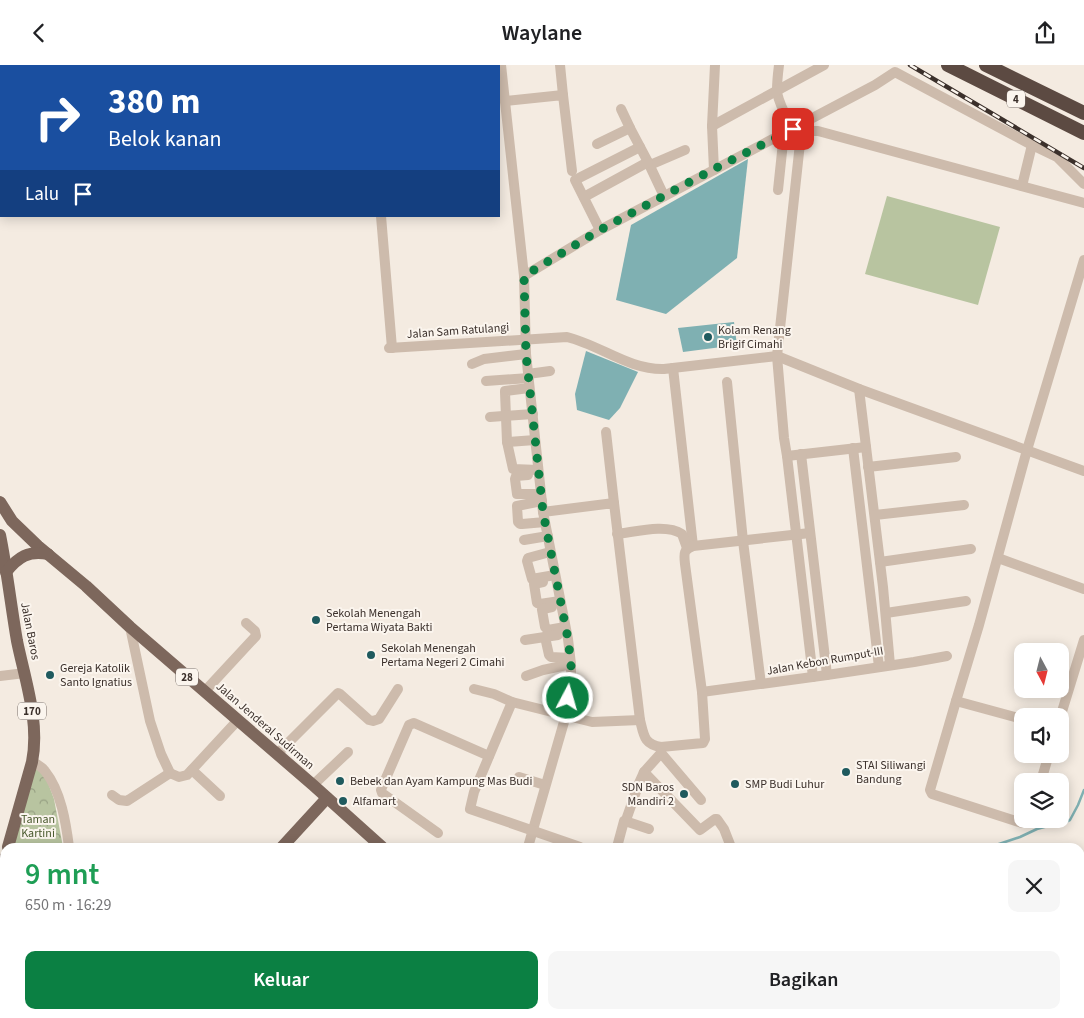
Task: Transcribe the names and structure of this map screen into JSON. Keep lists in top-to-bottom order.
{
  "streets": {
    "highway": ["4"],
    "main road": [
      "Jalan Baros",
      "28",
      "170",
      "Jalan Jenderal Sudirman"
    ],
    "street": ["Jalan Sam Ratulangi", "Jalan Kebon Rumput-III"]
  },
  "parks": ["Taman Kartini"],
  "places": [
    "Kolam Renang Brigif Cimahi",
    "Sekolah Menengah Pertama Wiyata Bakti",
    "Sekolah Menengah Pertama Negeri 2 Cimahi",
    "Gereja Katolik Santo Ignatius",
    "STAI Siliwangi Bandung",
    "Bebek dan Ayam Kampung Mas Budi",
    "SMP Budi Luhur",
    "SDN Baros Mandiri 2",
    "Alfamart"
  ],
  "north": "bottom",
  "page": {
    "header": "Waylane",
    "turn": ["380 m", "Belok kanan"],
    "then": "Lalu",
    "heading": ["9 mnt", "650 m · 16:29"],
    "buttons": ["Keluar", "Bagikan"]
  }
}
